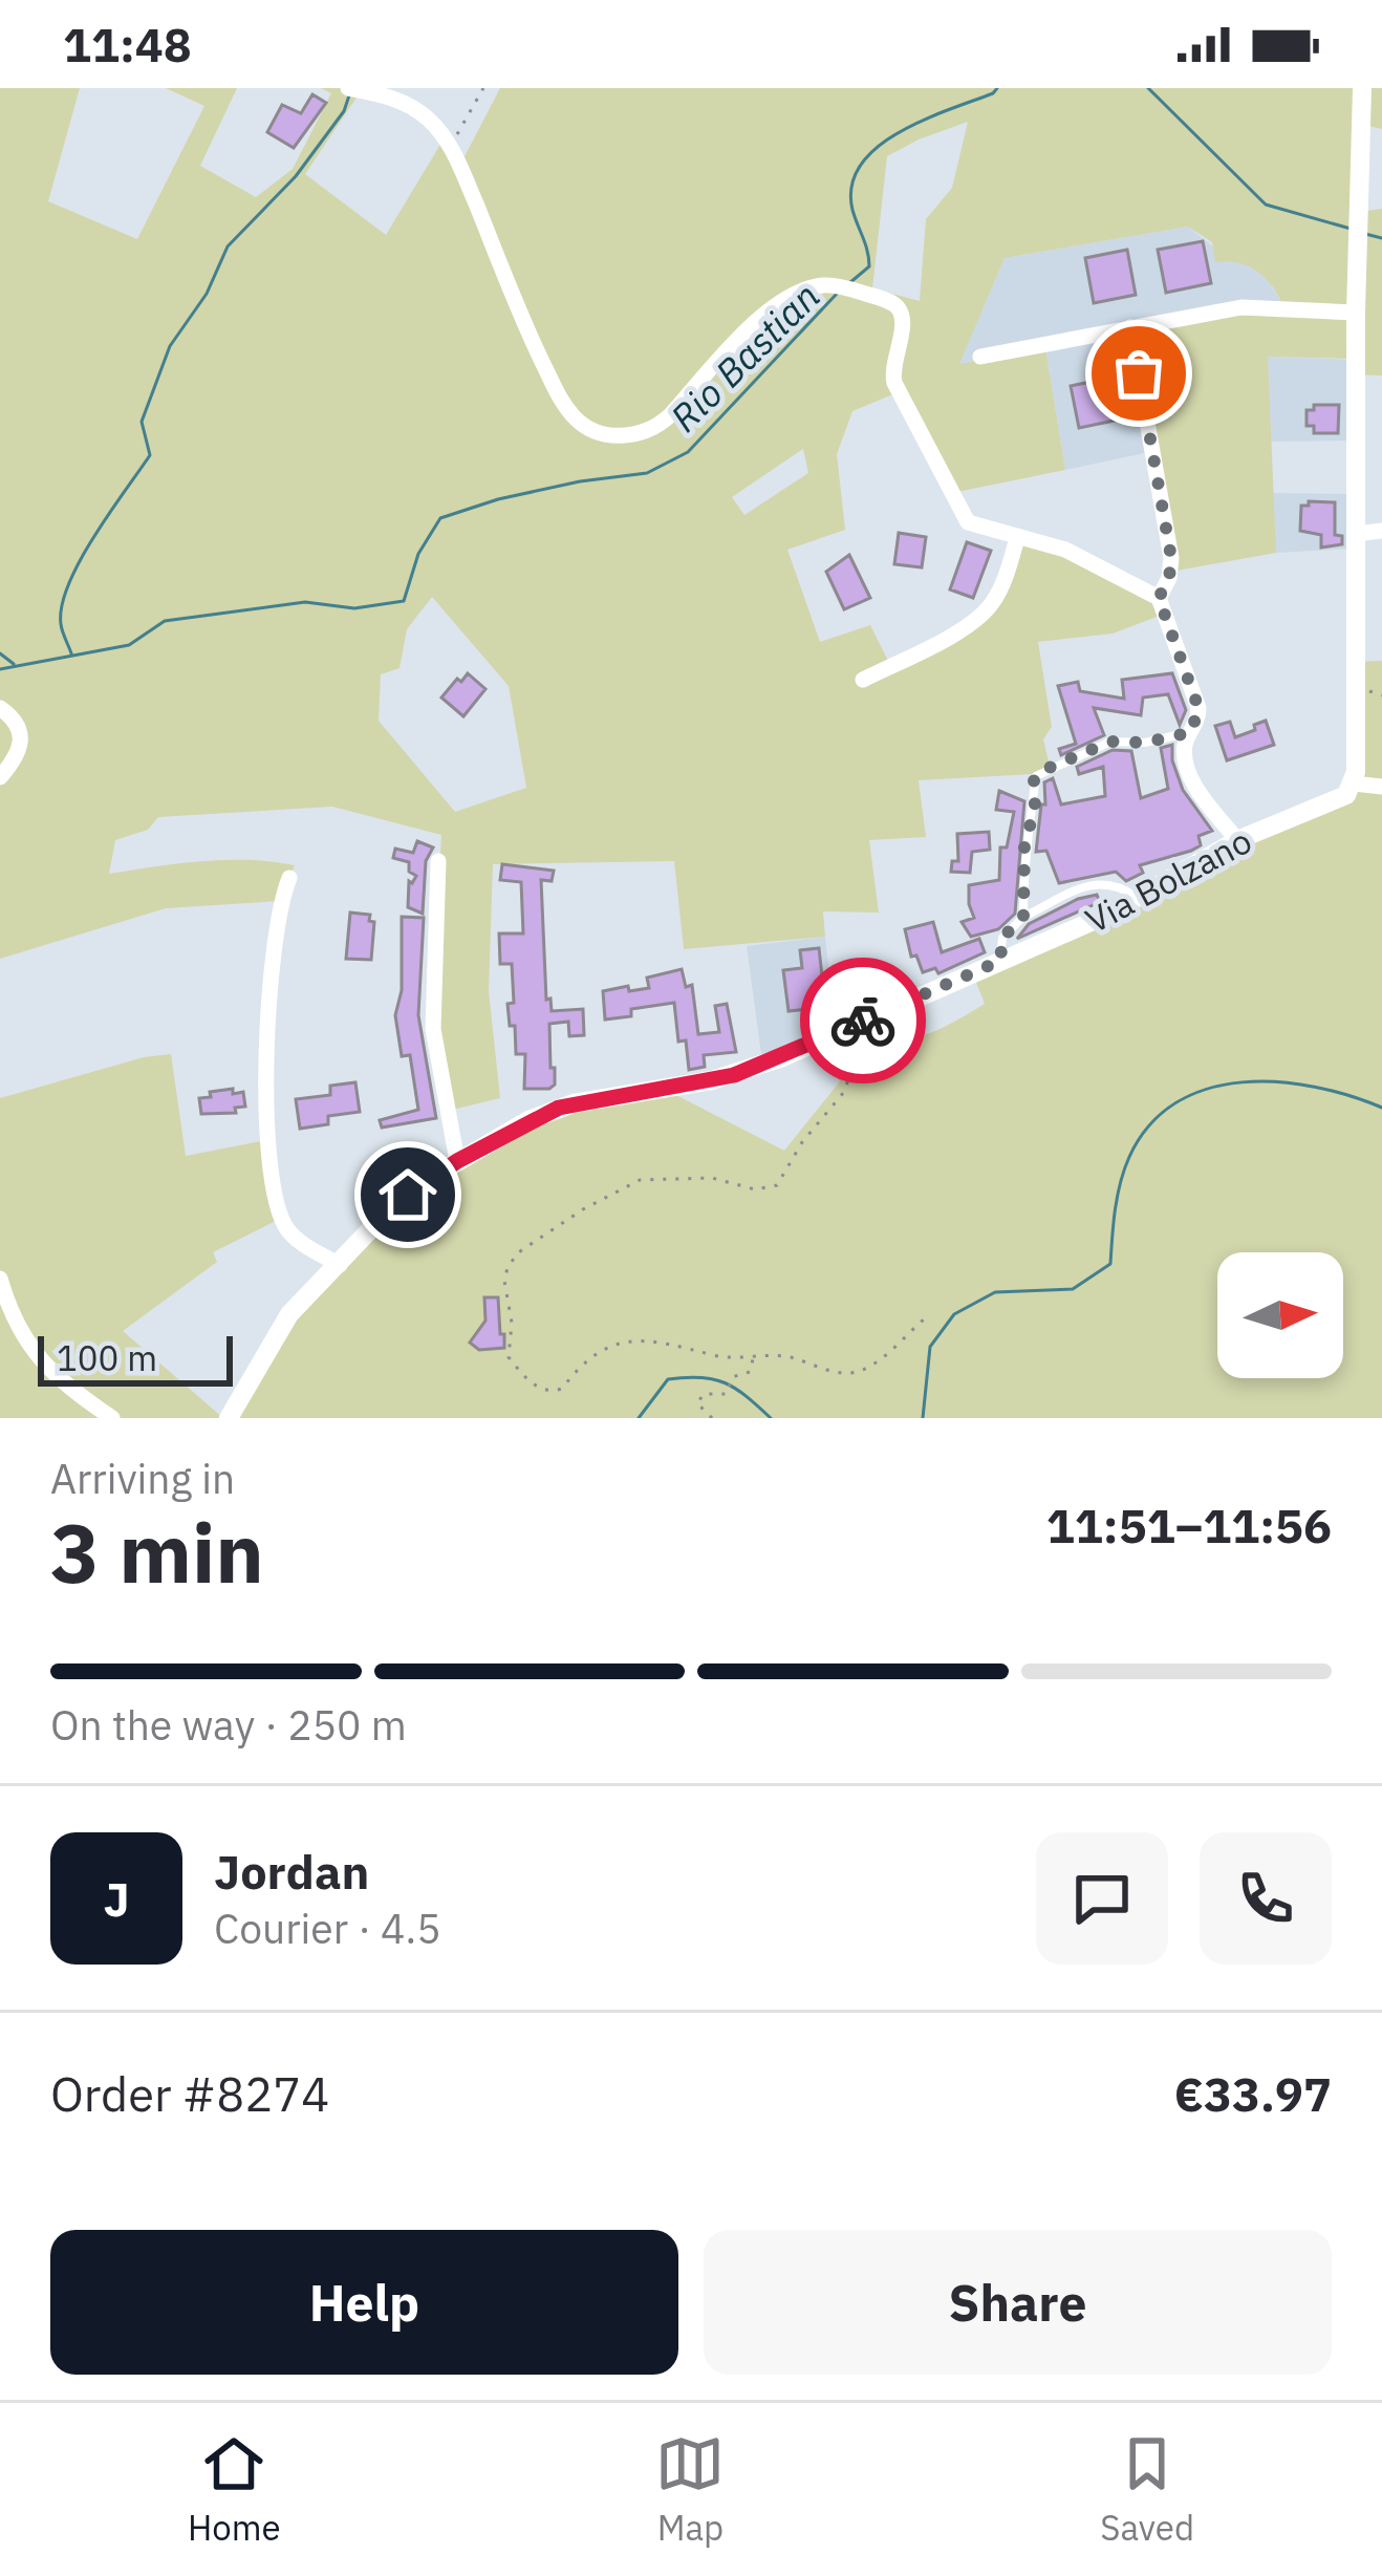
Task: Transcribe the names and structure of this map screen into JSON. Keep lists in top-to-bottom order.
{
  "streets": {
    "street": ["Via Bolzano"]
  },
  "water": ["Rio Bastian"],
  "scale_bar": "100 m",
  "north": "right",
  "page": {
    "status": "11:48",
    "scale": "100 m",
    "heading": ["3 min", "Arriving in", "11:51–11:56"],
    "panel": [
      "Jordan",
      "Courier · 4.5",
      "Order #8274",
      "€33.97"
    ],
    "bar": "On the way · 250 m",
    "round": "J",
    "buttons": ["Help", "Share"],
    "tabs": ["Home", "Map", "Saved"]
  }
}
